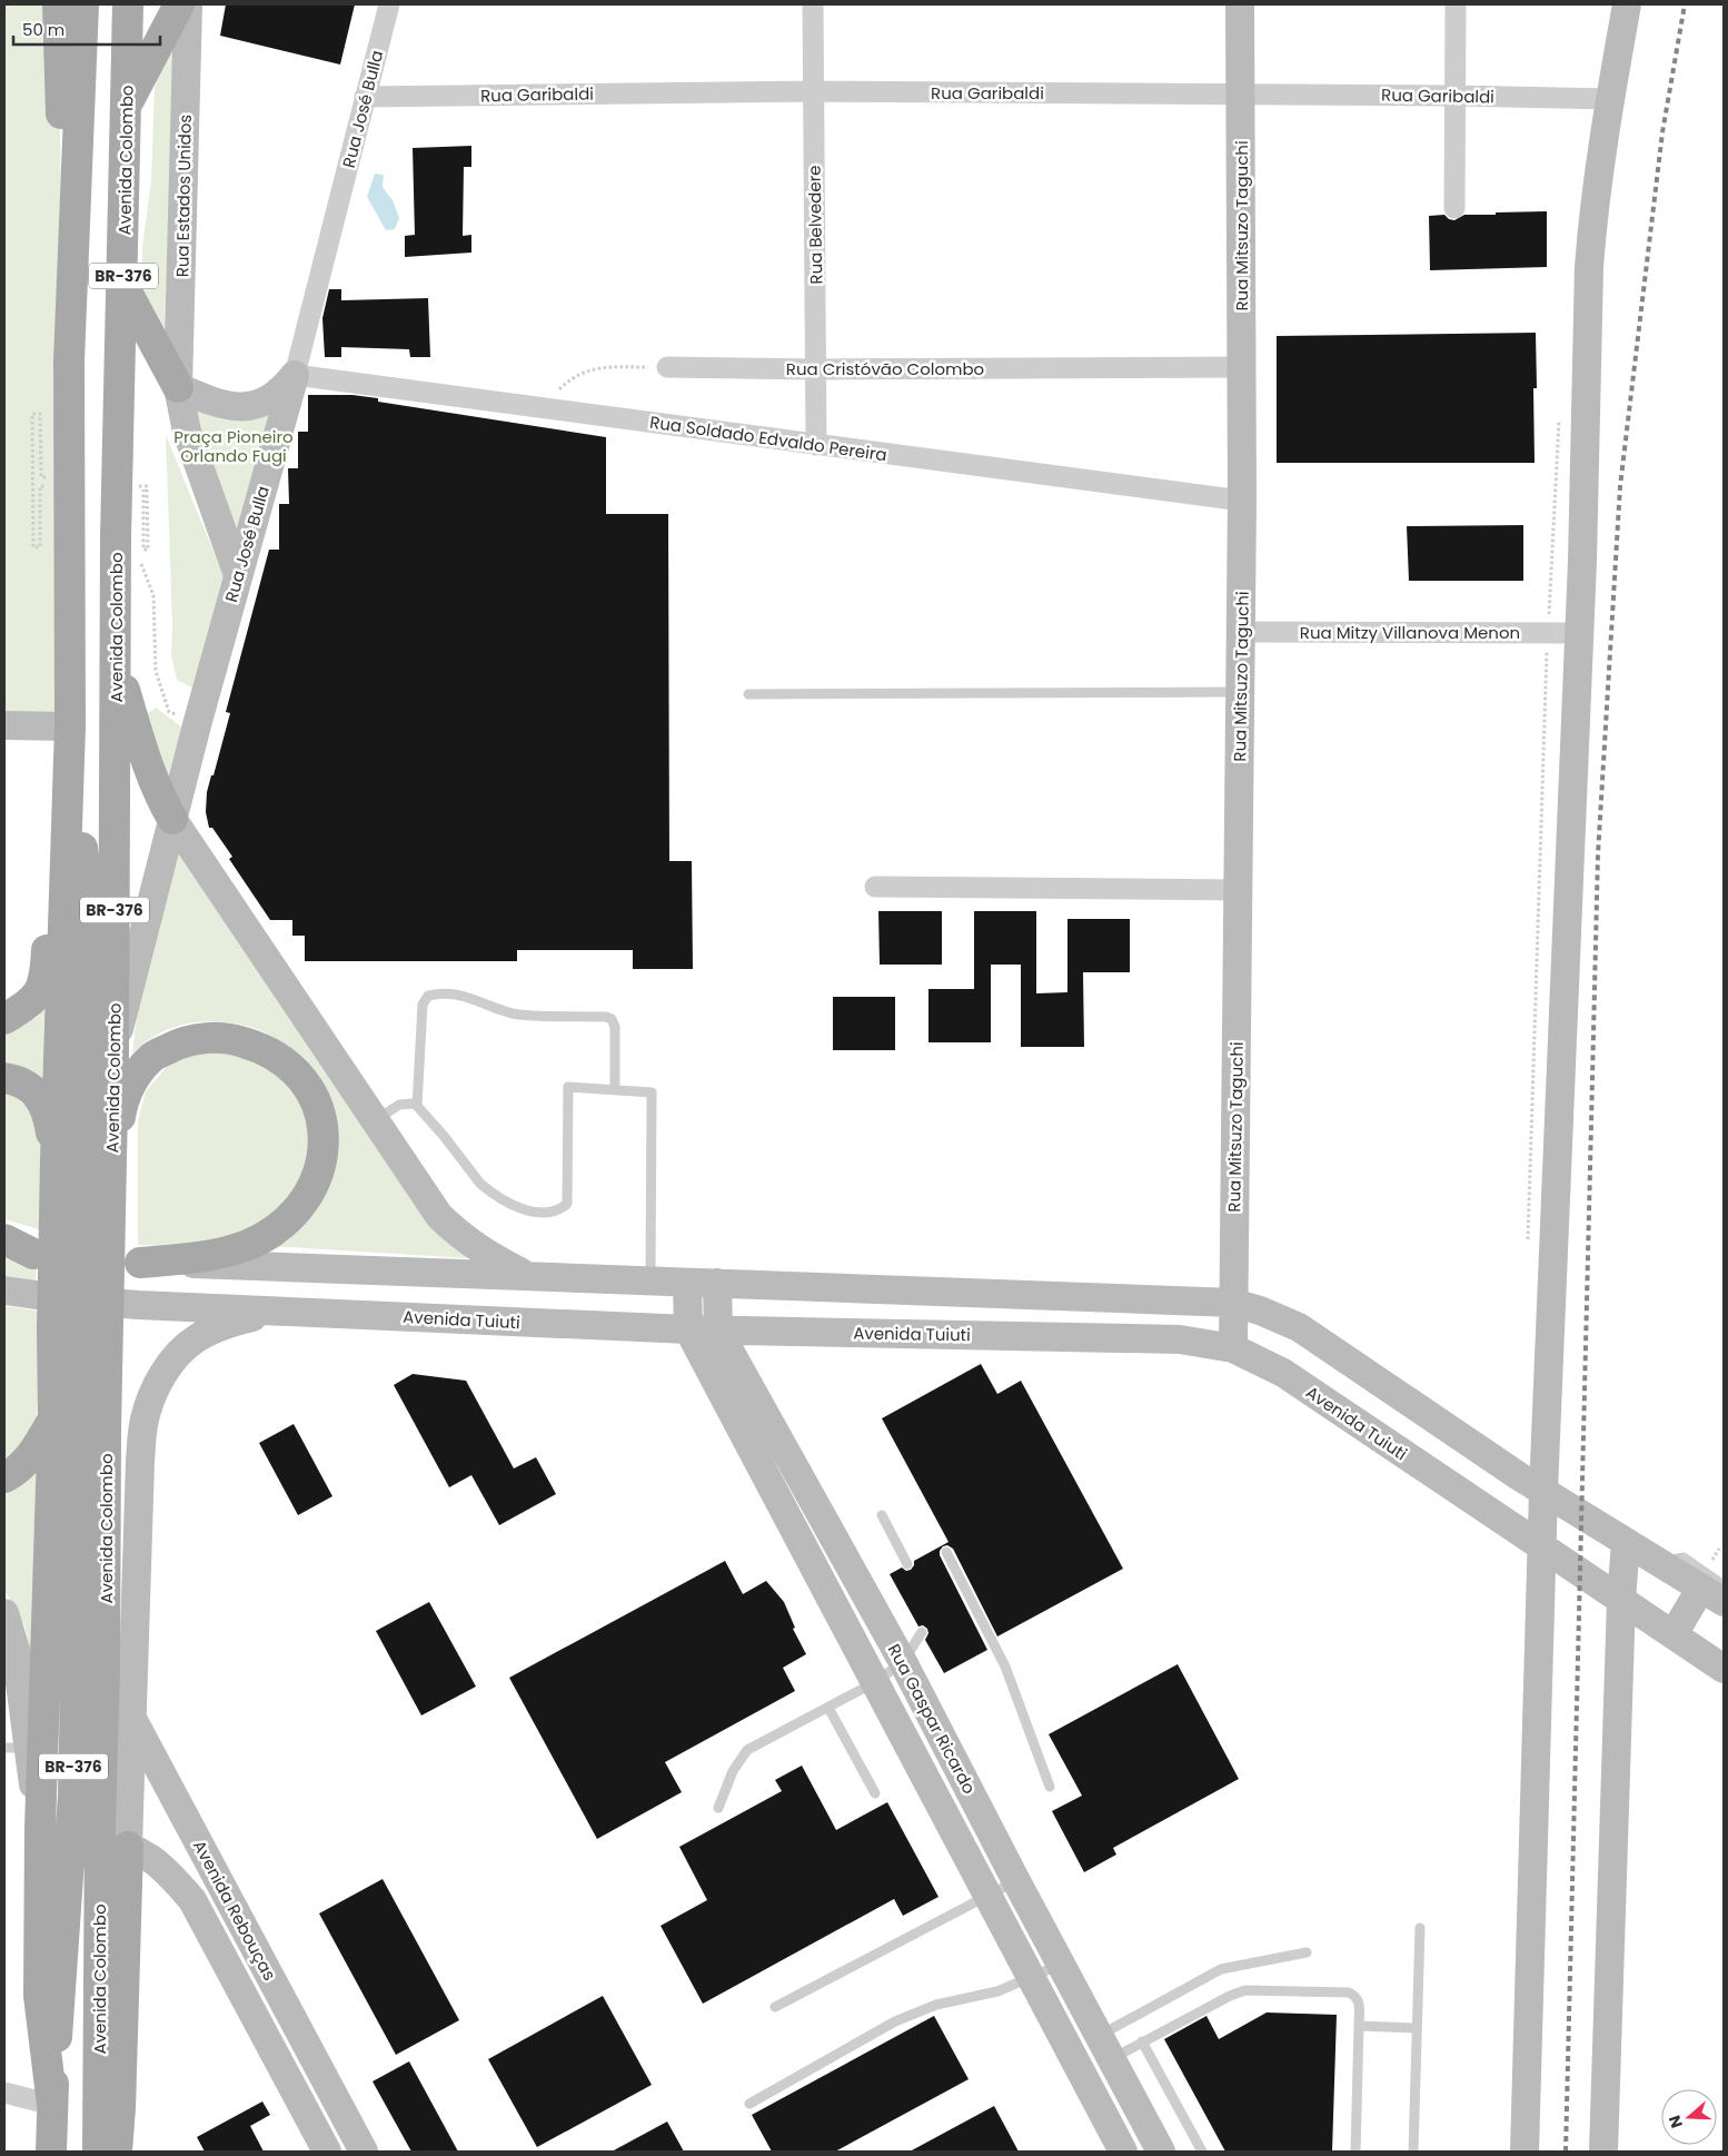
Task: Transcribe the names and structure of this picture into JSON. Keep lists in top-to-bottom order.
{
  "streets": {
    "main road": [
      "Rua José Bulla",
      "Avenida Colombo",
      "Rua Estados Unidos",
      "Rua Mitsuzo Taguchi",
      "BR-376",
      "Avenida Tuiuti",
      "Rua Gaspar Ricardo",
      "Avenida Rebouças"
    ],
    "street": [
      "Rua Garibaldi",
      "Rua Belvedere",
      "Rua Cristóvão Colombo",
      "Rua Soldado Edvaldo Pereira",
      "Rua Mitzy Villanova Menon"
    ]
  },
  "crossings": [
    ["Rua Garibaldi", "Rua José Bulla"],
    ["Rua Garibaldi", "Rua Belvedere"],
    ["Rua Garibaldi", "Rua Mitsuzo Taguchi"],
    ["Rua José Bulla", "Avenida Colombo"],
    ["Rua José Bulla", "Rua Soldado Edvaldo Pereira"],
    ["Avenida Colombo", "Avenida Rebouças"],
    ["Rua Belvedere", "Rua Cristóvão Colombo"],
    ["Rua Belvedere", "Rua Soldado Edvaldo Pereira"],
    ["Rua Mitsuzo Taguchi", "Rua Cristóvão Colombo"],
    ["Rua Mitsuzo Taguchi", "Rua Soldado Edvaldo Pereira"],
    ["Rua Mitsuzo Taguchi", "Rua Mitzy Villanova Menon"],
    ["Rua Mitsuzo Taguchi", "Avenida Tuiuti"],
    ["Avenida Tuiuti", "Rua Gaspar Ricardo"]
  ],
  "parks": ["Praça Pioneiro Orlando Fugi"],
  "scale_bar": "50 m",
  "north": "left"
}
